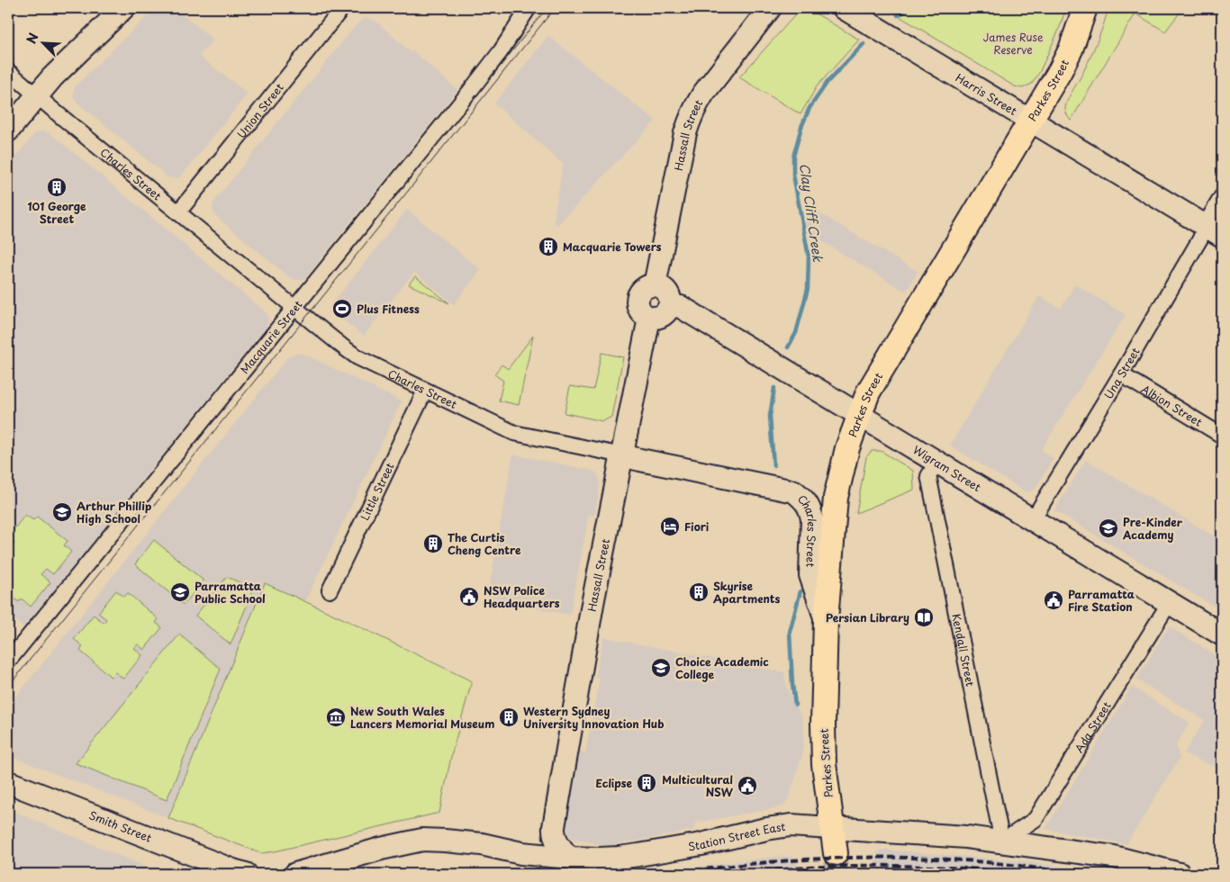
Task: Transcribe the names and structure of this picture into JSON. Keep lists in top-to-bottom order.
{
  "streets": {
    "main road": ["Parkes Street"],
    "street": [
      "Harris Street",
      "Union Street",
      "Hassall Street",
      "Charles Street",
      "Macquarie Street",
      "Una Street",
      "Albion Street",
      "Wigram Street",
      "Little Street",
      "Kendall Street",
      "Ada Street",
      "Smith Street",
      "Station Street East"
    ]
  },
  "crossings": [
    ["Parkes Street", "Harris Street"],
    ["Parkes Street", "Charles Street"],
    ["Parkes Street", "Wigram Street"],
    ["Parkes Street", "Station Street East"],
    ["Harris Street", "Una Street"],
    ["Union Street", "Charles Street"],
    ["Hassall Street", "Charles Street"],
    ["Hassall Street", "Wigram Street"],
    ["Hassall Street", "Station Street East"],
    ["Charles Street", "Macquarie Street"],
    ["Charles Street", "Little Street"],
    ["Una Street", "Albion Street"],
    ["Una Street", "Wigram Street"],
    ["Wigram Street", "Kendall Street"],
    ["Wigram Street", "Ada Street"],
    ["Kendall Street", "Ada Street"],
    ["Kendall Street", "Station Street East"],
    ["Ada Street", "Station Street East"]
  ],
  "water": ["Clay Cliff Creek"],
  "parks": ["James Ruse Reserve"],
  "places": {
    "building": [
      "101 George Street",
      "Macquarie Towers",
      "The Curtis Cheng Centre",
      "Skyrise Apartments",
      "Western Sydney University Innovation Hub",
      "Eclipse"
    ],
    "sports": ["Plus Fitness"],
    "school or university": [
      "Arthur Phillip High School",
      "Pre-Kinder Academy",
      "Parramatta Public School",
      "Choice Academic College"
    ],
    "hotel": ["Fiori"],
    "public building": ["NSW Police Headquarters", "Parramatta Fire Station", "Multicultural NSW"],
    "library": ["Persian Library"],
    "museum": ["New South Wales Lancers Memorial Museum"]
  },
  "north": "top left"
}
